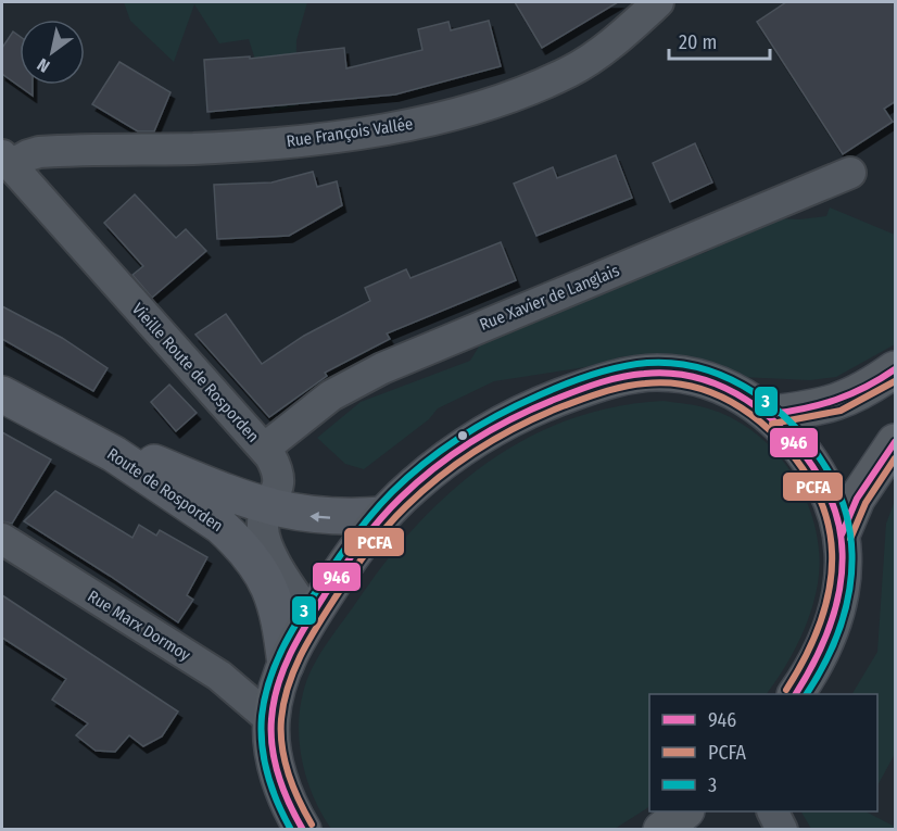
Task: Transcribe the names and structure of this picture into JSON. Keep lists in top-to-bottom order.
{
  "streets": {
    "main road": ["Route de Rosporden"],
    "street": [
      "Rue François Vallée",
      "Rue Xavier de Langlais",
      "Vieille Route de Rosporden",
      "Rue Marx Dormoy"
    ]
  },
  "crossings": [
    ["Rue François Vallée", "Vieille Route de Rosporden"],
    ["Rue Xavier de Langlais", "Vieille Route de Rosporden"],
    ["Vieille Route de Rosporden", "Route de Rosporden"]
  ],
  "lines": ["transit line 3", "transit line 946", "transit line PCFA"],
  "legend": ["946", "PCFA", "3"],
  "scale_bar": "20 m",
  "north": "bottom left"
}
